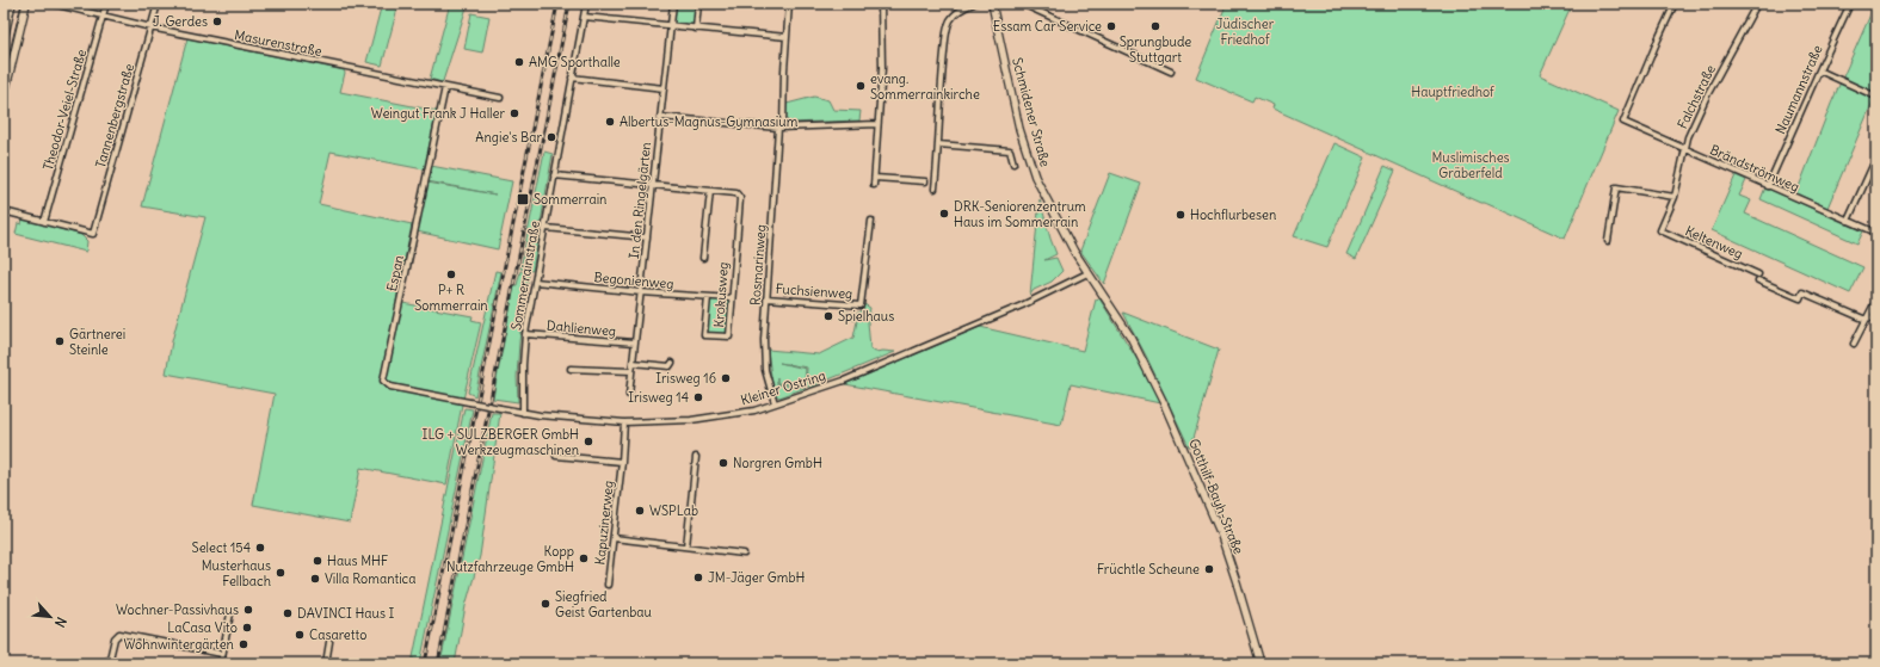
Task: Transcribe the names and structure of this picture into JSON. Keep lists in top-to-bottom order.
{
  "streets": {
    "main road": ["Schmidener Straße", "Gotthilf-Bayh-Straße"],
    "street": [
      "Masurenstraße",
      "Naumannstraße",
      "Falchstraße",
      "Theodor-Veiel-Straße",
      "Tannenbergstraße",
      "Brändströmweg",
      "In den Ringelgärten",
      "Keltenweg",
      "Rosmarinweg",
      "Espan",
      "Sommerrainstraße",
      "Begonienweg",
      "Fuchsienweg",
      "Krokusweg",
      "Dahlienweg",
      "Kleiner Ostring",
      "Kapuzinerweg"
    ]
  },
  "crossings": [
    ["Masurenstraße", "Theodor-Veiel-Straße"],
    ["Masurenstraße", "Tannenbergstraße"],
    ["Masurenstraße", "Espan"],
    ["Naumannstraße", "Brändströmweg"],
    ["Falchstraße", "Brändströmweg"],
    ["Falchstraße", "Keltenweg"],
    ["Theodor-Veiel-Straße", "Tannenbergstraße"],
    ["Schmidener Straße", "Kleiner Ostring"],
    ["Schmidener Straße", "Gotthilf-Bayh-Straße"],
    ["In den Ringelgärten", "Begonienweg"],
    ["In den Ringelgärten", "Dahlienweg"],
    ["Rosmarinweg", "Fuchsienweg"],
    ["Rosmarinweg", "Kleiner Ostring"],
    ["Espan", "Kleiner Ostring"],
    ["Sommerrainstraße", "Begonienweg"],
    ["Sommerrainstraße", "Dahlienweg"],
    ["Sommerrainstraße", "Kleiner Ostring"],
    ["Begonienweg", "Krokusweg"],
    ["Kleiner Ostring", "Kapuzinerweg"]
  ],
  "parks": ["Jüdischer Friedhof", "Hauptfriedhof", "Muslimisches Gräberfeld"],
  "places": {
    "other": [
      "J. Gerdes",
      "Essam Car Service",
      "Sprungbude Stuttgart",
      "AMG Sporthalle",
      "evang. Sommerrainkirche",
      "Weingut Frank J Haller",
      "Albertus-Magnus-Gymnasium",
      "Angie's Bar",
      "DRK-Seniorenzentrum Haus im Sommerrain",
      "Hochflurbesen",
      "P+ R Sommerrain",
      "Spielhaus",
      "Gärtnerei Steinle",
      "Irisweg 16",
      "Irisweg 14",
      "ILG + SULZBERGER GmbH Werkzeugmaschinen",
      "Norgren GmbH",
      "WSPLab",
      "Select 154",
      "Kopp Nutzfahrzeuge GmbH",
      "Haus MHF",
      "Früchtle Scheune",
      "Musterhaus Fellbach",
      "JM-Jäger GmbH",
      "Villa Romantica",
      "Siegfried Geist Gartenbau",
      "Wochner-Passivhaus",
      "DAVINCI Haus I",
      "LaCasa Vito",
      "Casaretto",
      "Wohnwintergärten"
    ],
    "transit": ["Sommerrain"]
  },
  "north": "bottom right"
}
